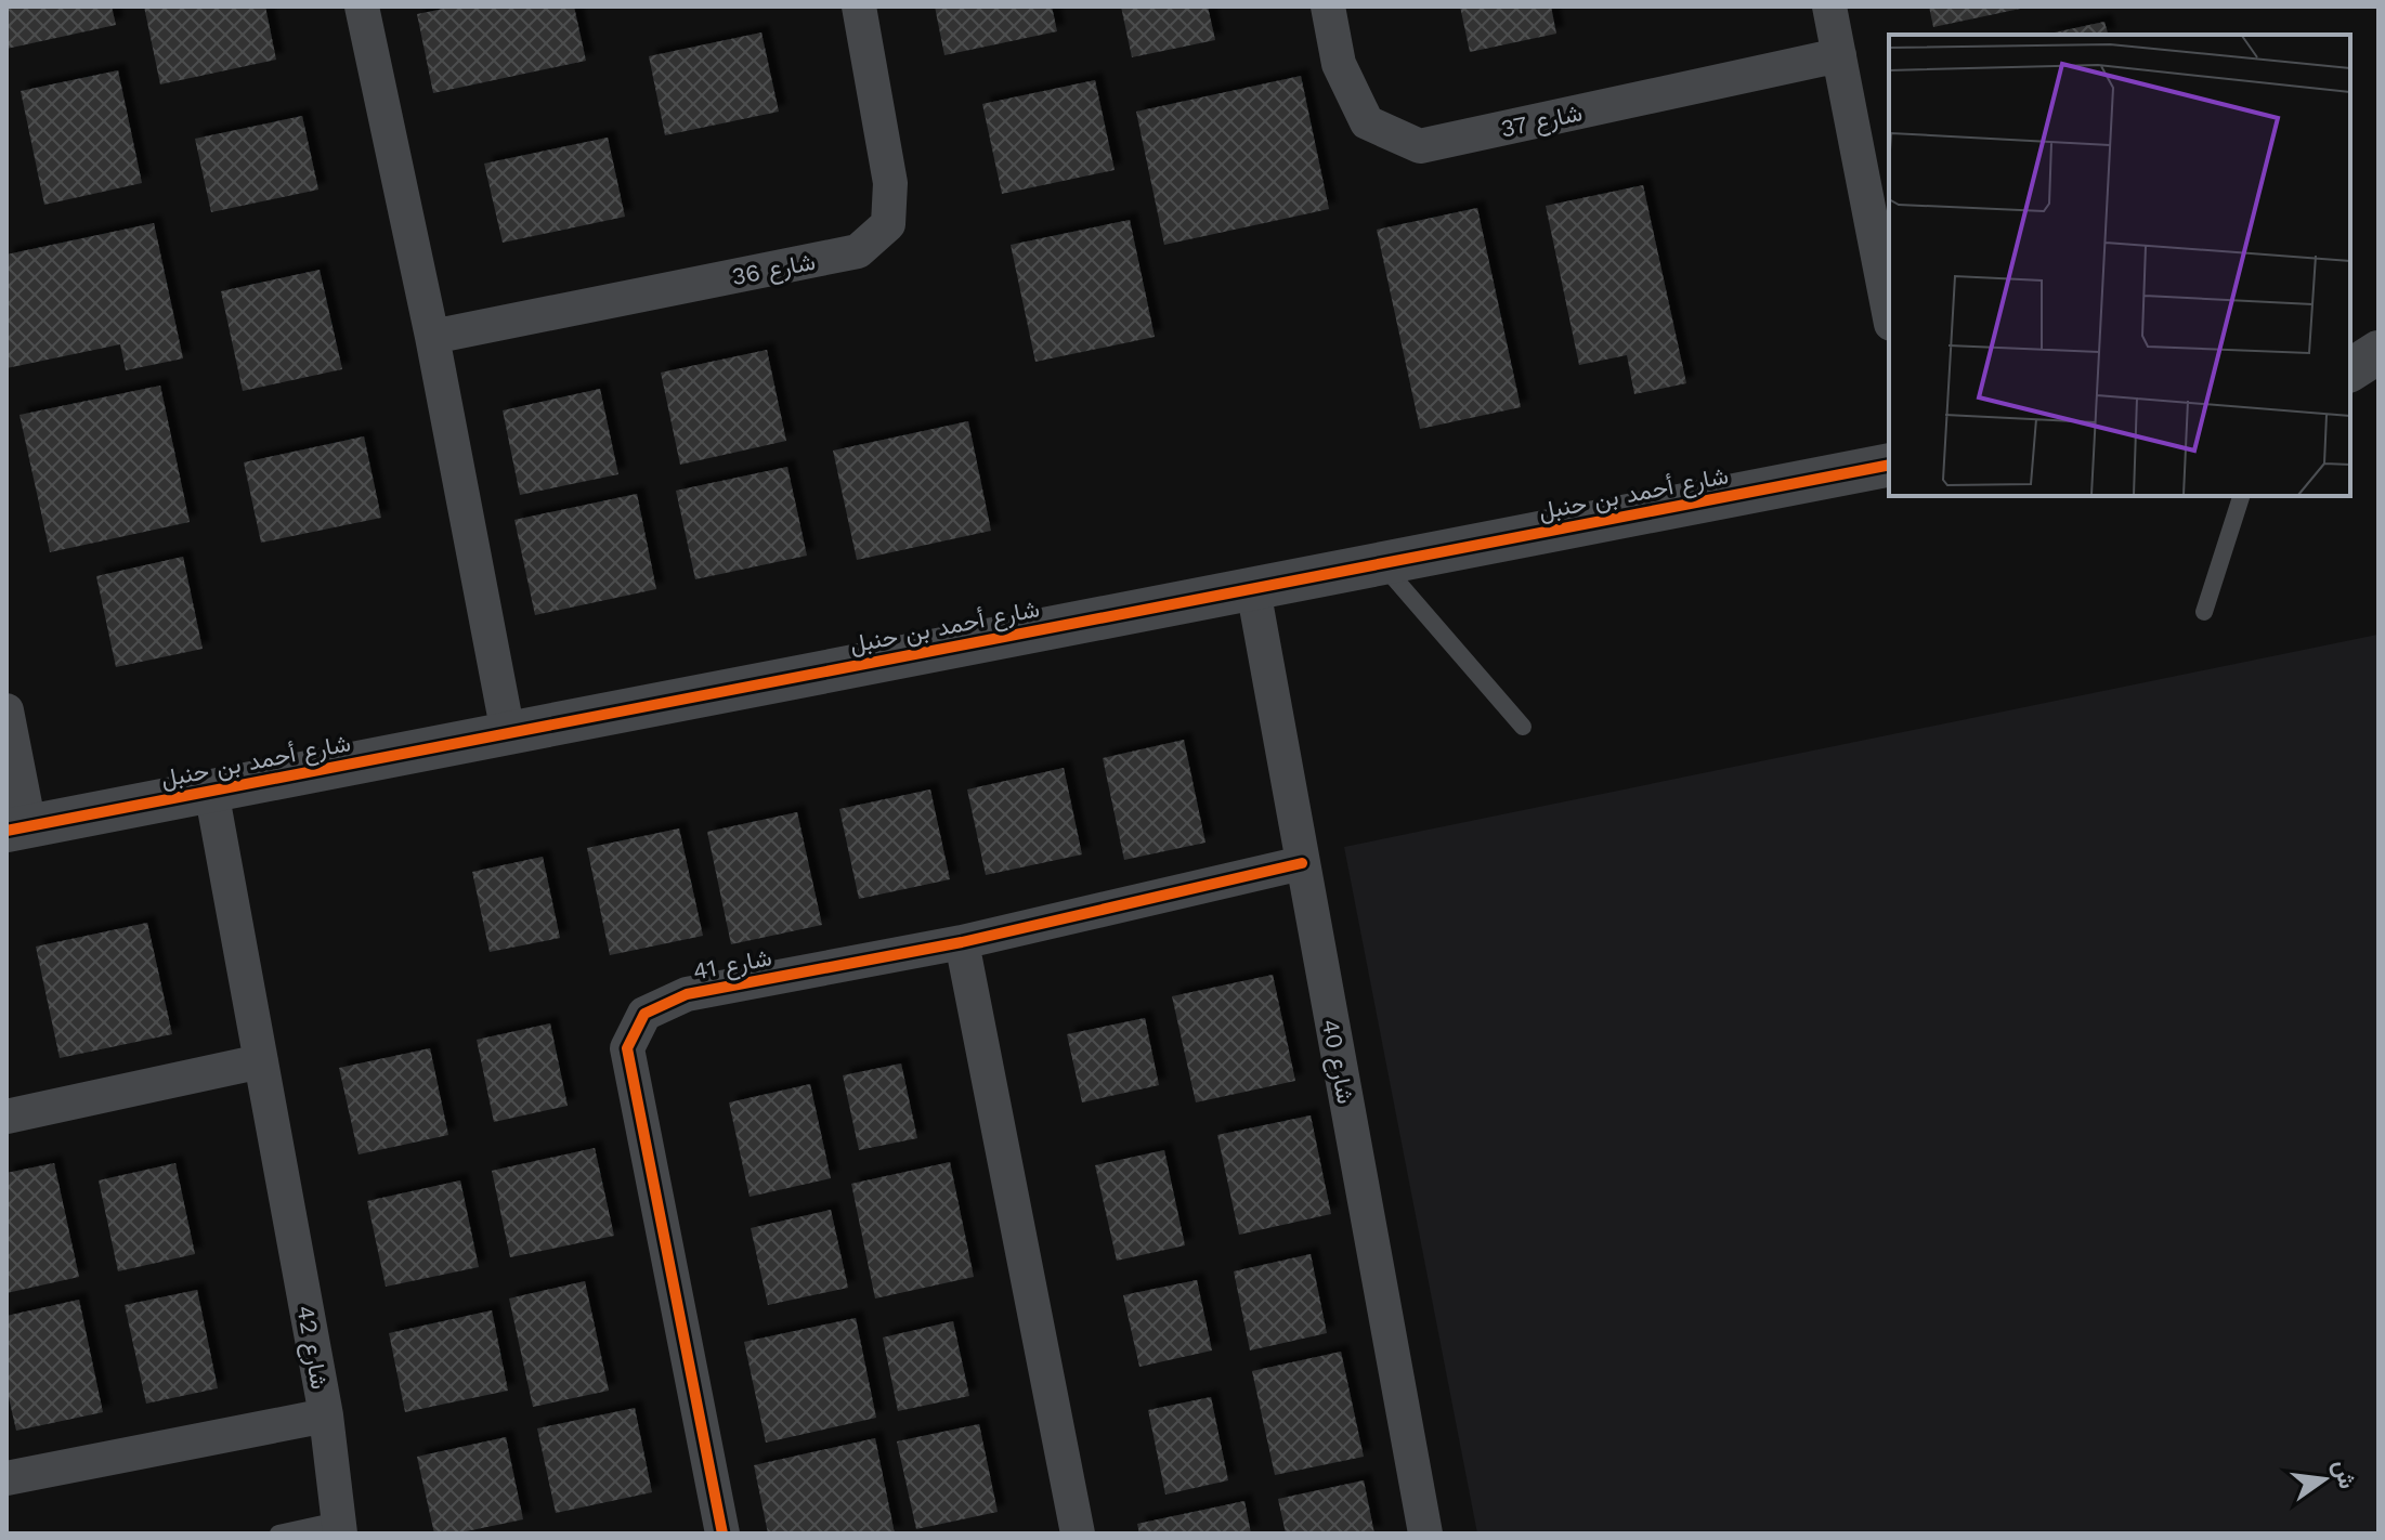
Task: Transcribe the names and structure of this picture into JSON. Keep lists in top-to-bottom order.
{
  "streets": {
    "street": [
      "شارع 37",
      "شارع 36",
      "شارع أحمد بن حنبل",
      "شارع 41",
      "شارع 40",
      "شارع 42"
    ]
  },
  "crossings": [
    ["شارع أحمد بن حنبل", "شارع 40"],
    ["شارع أحمد بن حنبل", "شارع 42"],
    ["شارع 41", "شارع 40"]
  ],
  "north": "right"
}
